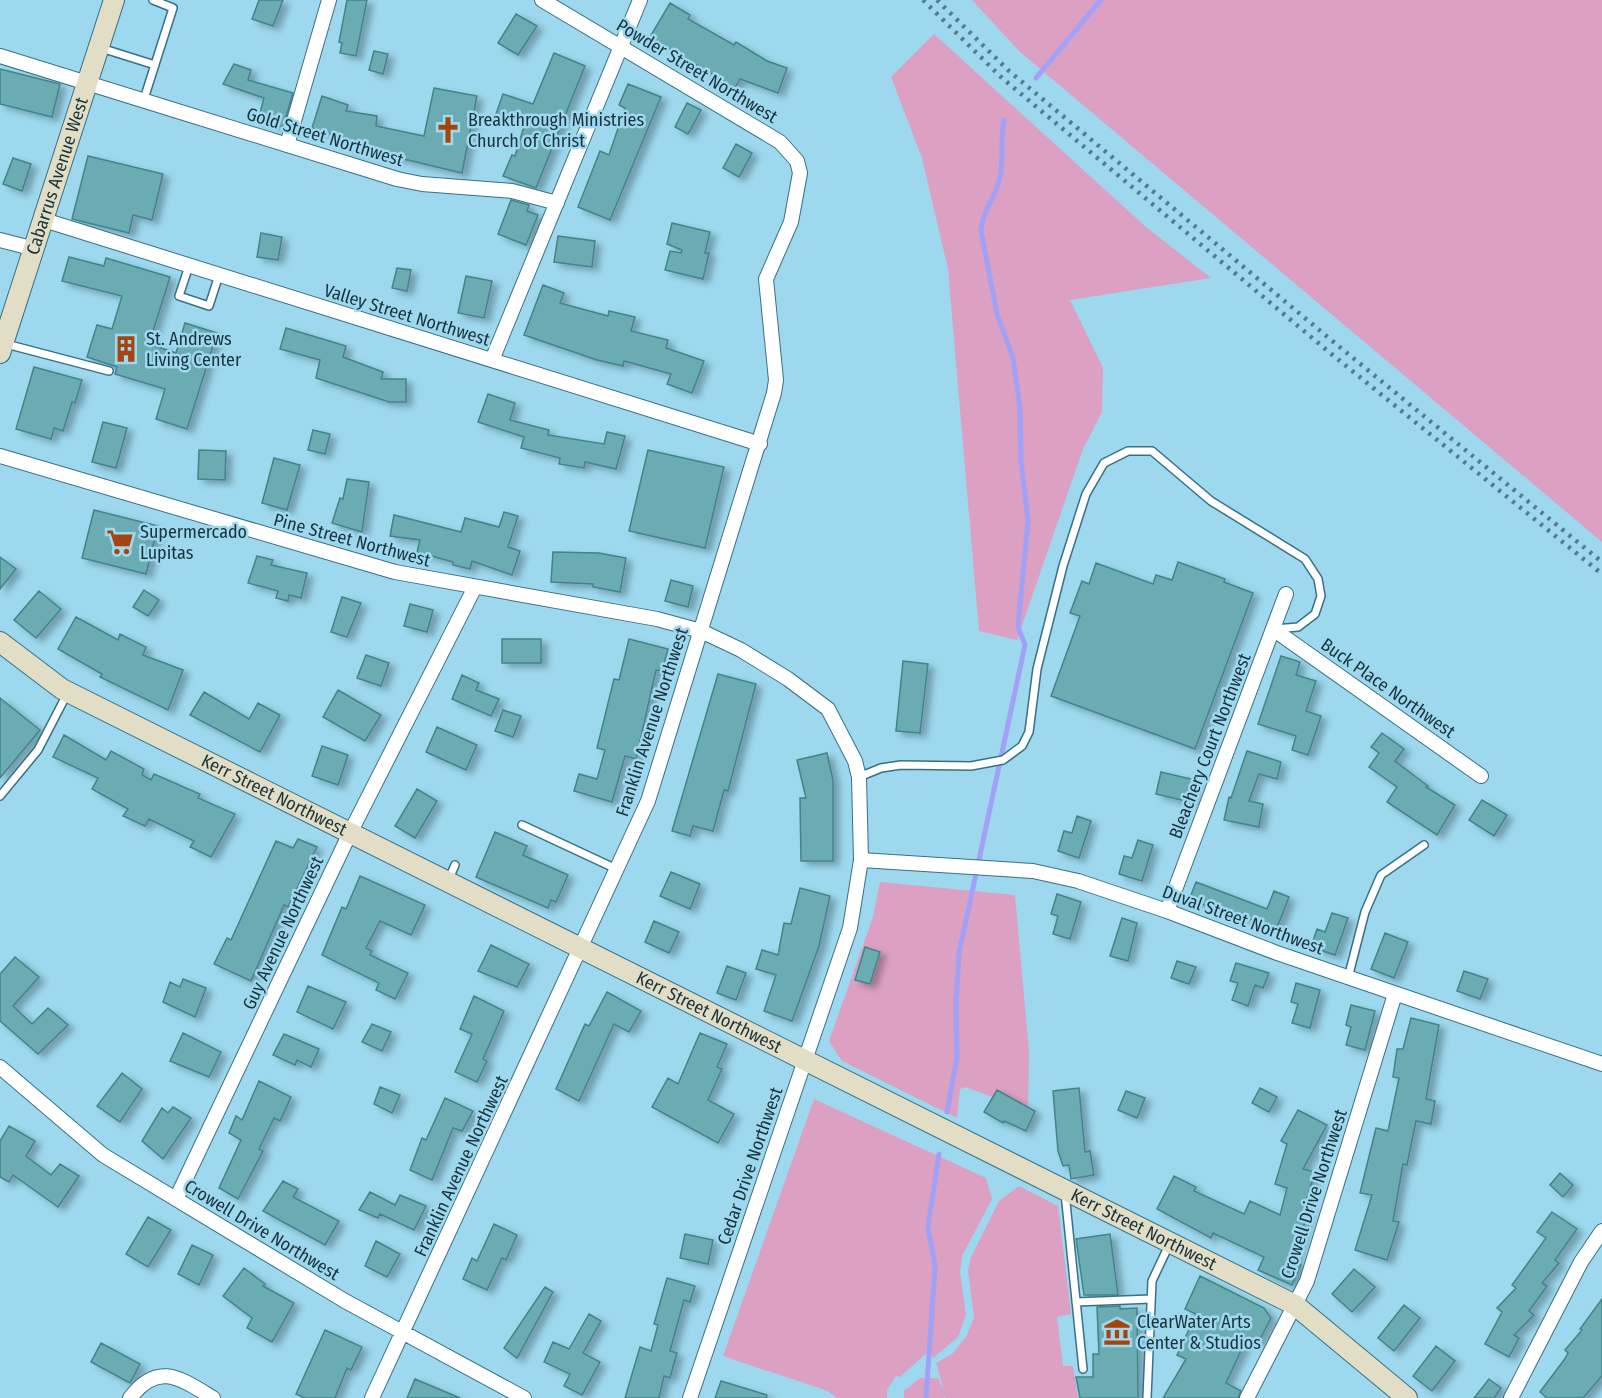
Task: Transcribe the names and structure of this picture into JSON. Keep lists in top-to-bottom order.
{
  "streets": {
    "street": [
      "Powder Street Northwest",
      "Gold Street Northwest",
      "Cabarrus Avenue West",
      "Valley Street Northwest",
      "Pine Street Northwest",
      "Buck Place Northwest",
      "Franklin Avenue Northwest",
      "Bleachery Court Northwest",
      "Kerr Street Northwest",
      "Duval Street Northwest",
      "Guy Avenue Northwest",
      "Cedar Drive Northwest",
      "Crowell Drive Northwest"
    ]
  },
  "crossings": [
    ["Powder Street Northwest", "Franklin Avenue Northwest"],
    ["Gold Street Northwest", "Cabarrus Avenue West"],
    ["Cabarrus Avenue West", "Valley Street Northwest"],
    ["Valley Street Northwest", "Franklin Avenue Northwest"],
    ["Pine Street Northwest", "Franklin Avenue Northwest"],
    ["Pine Street Northwest", "Guy Avenue Northwest"],
    ["Pine Street Northwest", "Cedar Drive Northwest"],
    ["Buck Place Northwest", "Bleachery Court Northwest"],
    ["Franklin Avenue Northwest", "Kerr Street Northwest"],
    ["Franklin Avenue Northwest", "Cedar Drive Northwest"],
    ["Franklin Avenue Northwest", "Crowell Drive Northwest"],
    ["Bleachery Court Northwest", "Duval Street Northwest"],
    ["Kerr Street Northwest", "Guy Avenue Northwest"],
    ["Kerr Street Northwest", "Cedar Drive Northwest"],
    ["Kerr Street Northwest", "Crowell Drive Northwest"],
    ["Duval Street Northwest", "Cedar Drive Northwest"],
    ["Duval Street Northwest", "Crowell Drive Northwest"],
    ["Guy Avenue Northwest", "Crowell Drive Northwest"]
  ],
  "places": {
    "church": ["Breakthrough Ministries Church of Christ"],
    "building": ["St. Andrews Living Center"],
    "supermarket": ["Supermercado Lupitas"],
    "museum": ["ClearWater Arts Center & Studios"]
  }
}
